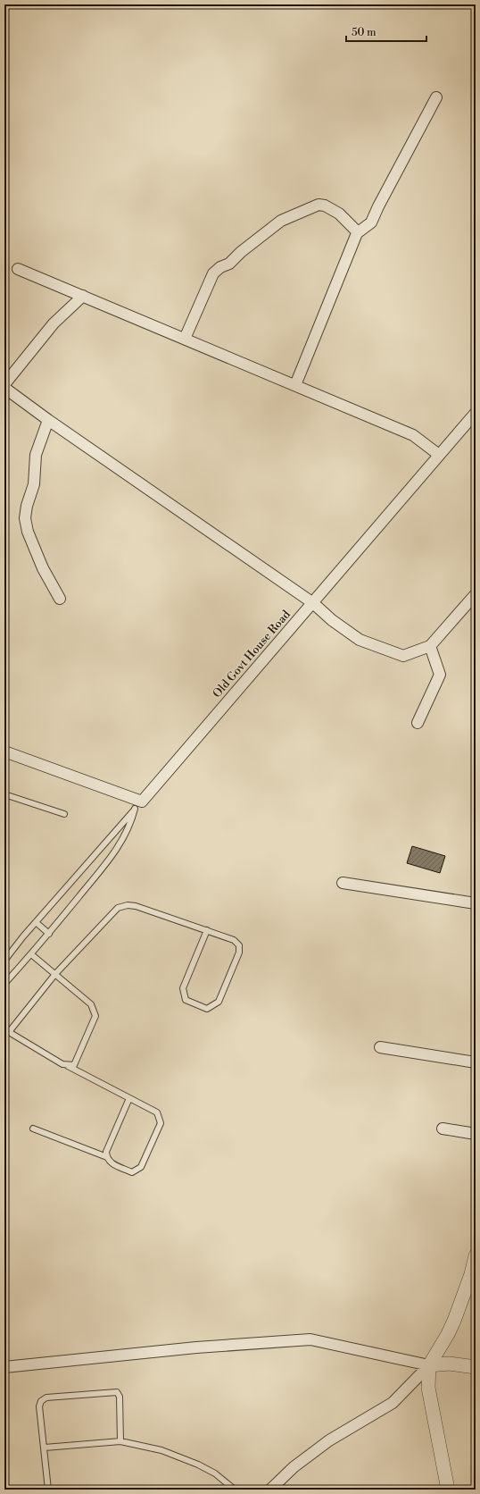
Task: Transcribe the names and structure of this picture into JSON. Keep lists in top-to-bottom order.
{
  "streets": {
    "street": ["Old Govt House Road"]
  },
  "scale_bar": "50 m"
}
